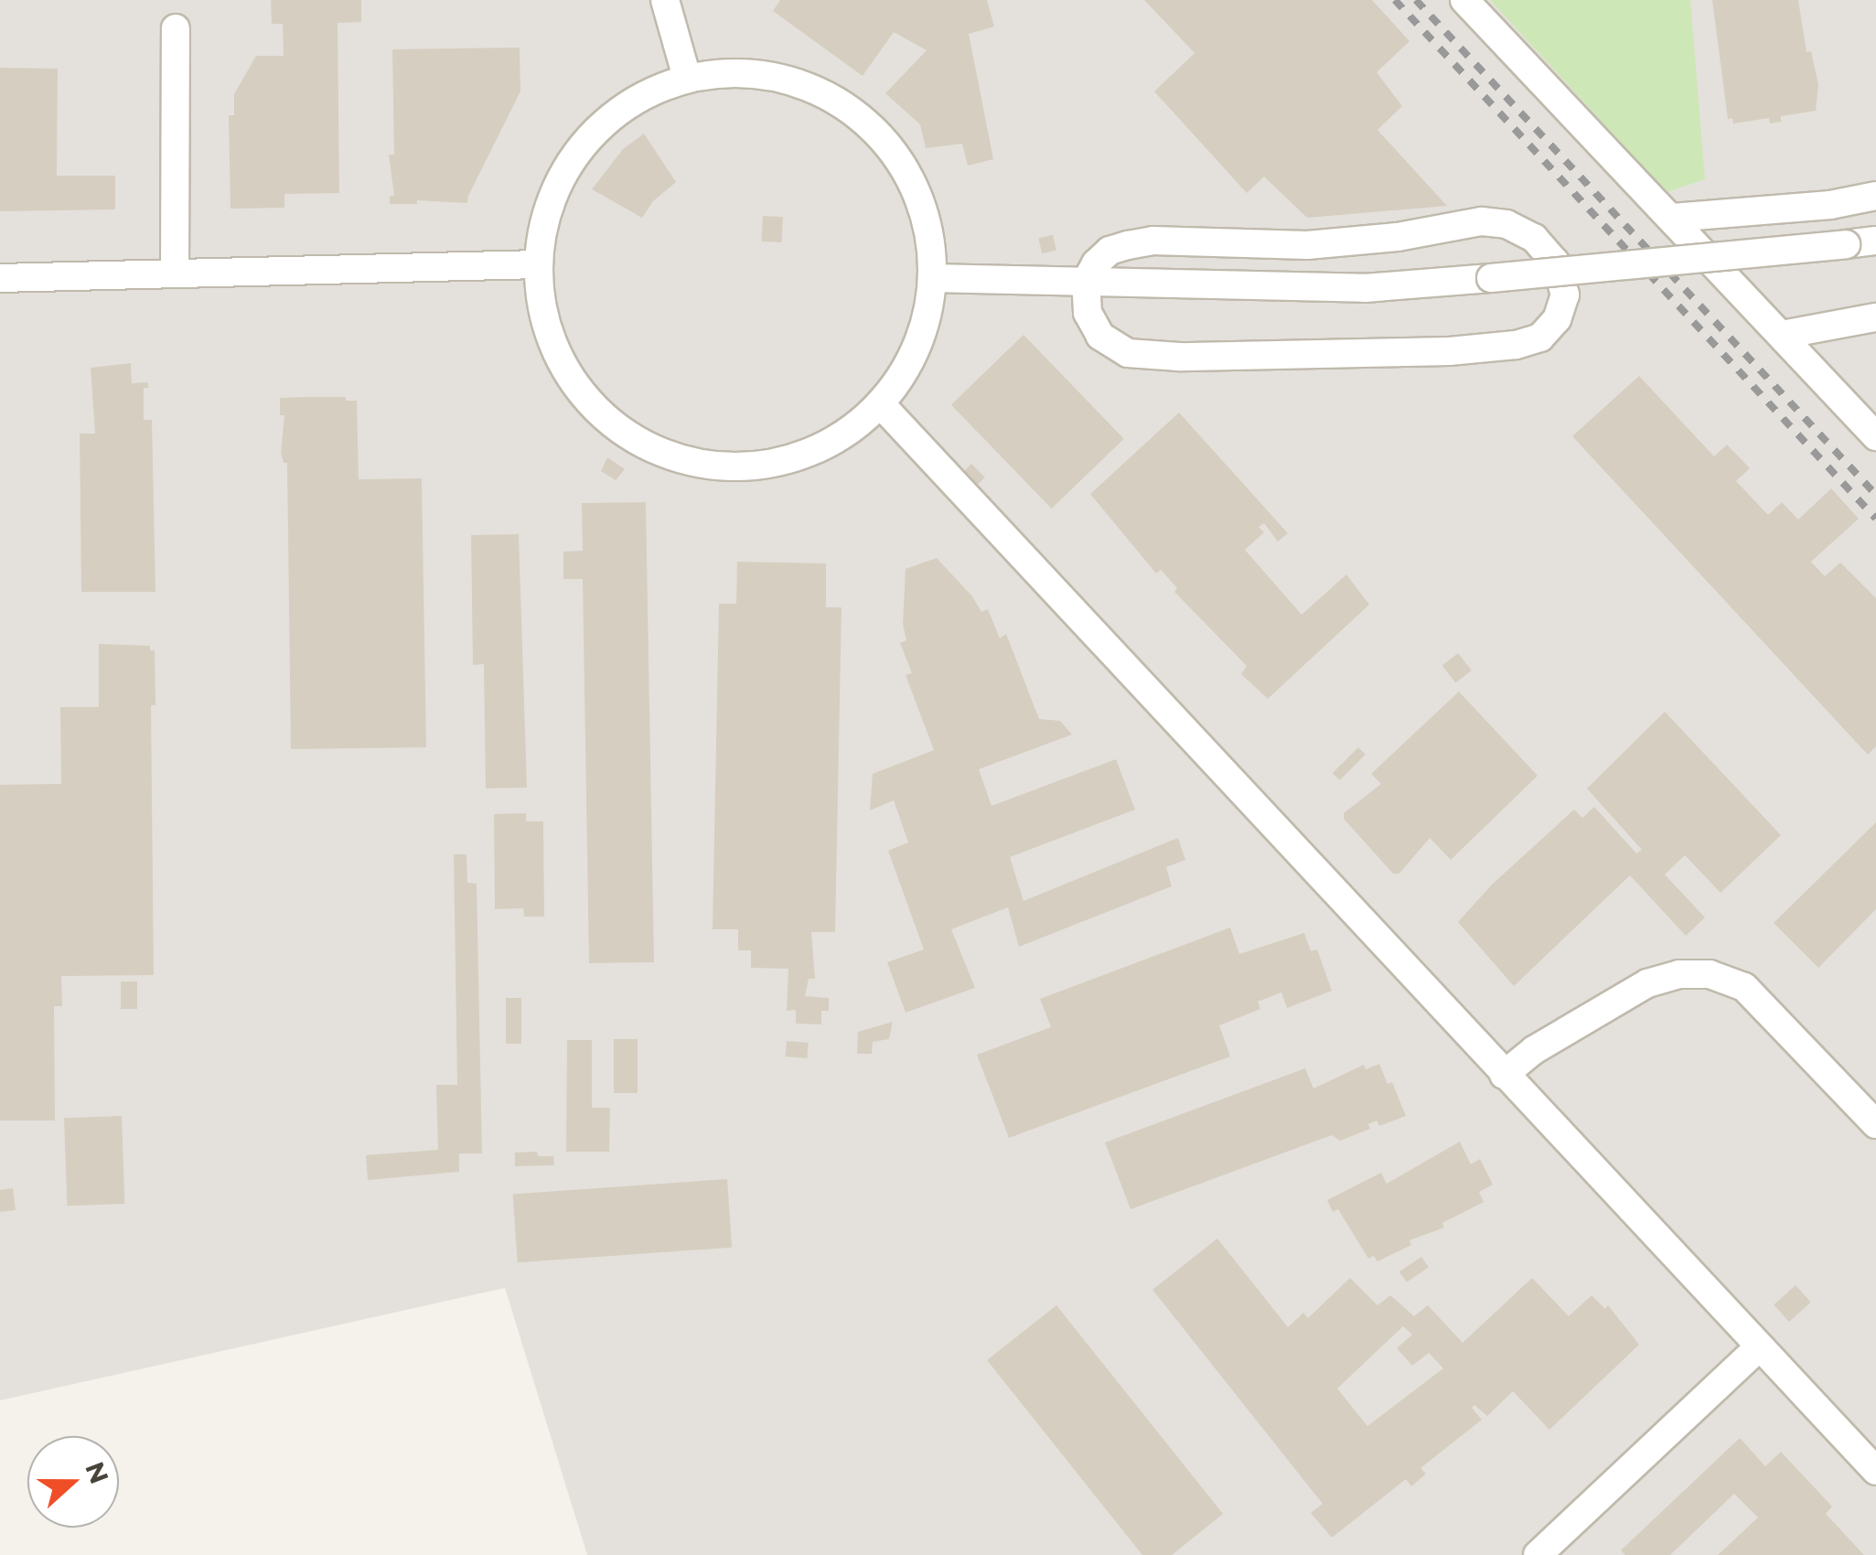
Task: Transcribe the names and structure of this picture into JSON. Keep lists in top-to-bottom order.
{
  "north": "right"
}
